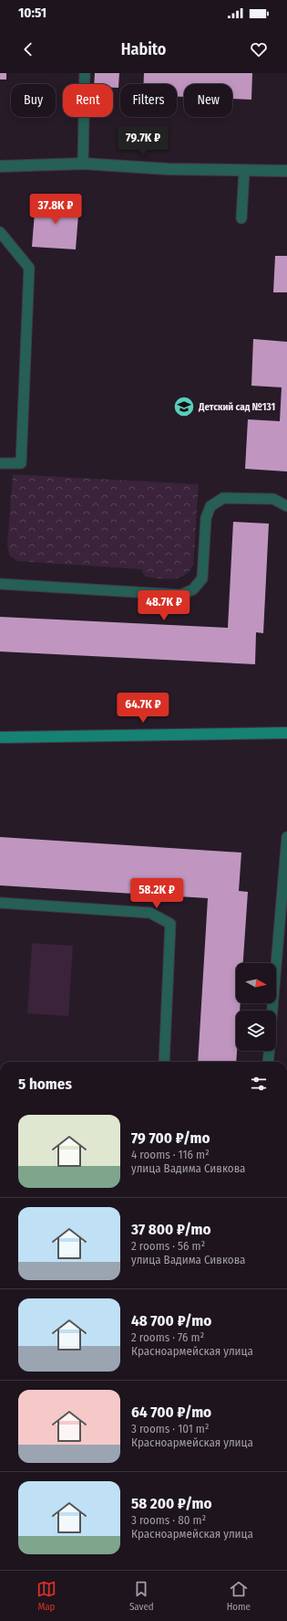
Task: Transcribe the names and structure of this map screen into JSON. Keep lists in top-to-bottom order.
{
  "places": {
    "school or university": ["Детский сад №131"]
  },
  "north": "right",
  "page": {
    "status": "10:51",
    "header": "Habito",
    "chip": [
      "Buy",
      "Rent",
      "Filters",
      "New"
    ],
    "price": [
      "79.7K ₽",
      "37.8K ₽",
      "48.7K ₽",
      "64.7K ₽",
      "58.2K ₽"
    ],
    "heading": "5 homes",
    "list": [
      {
        "name": "79 700 ₽/mo",
        "note": "4 rooms · 116 m² · улица Вадима Сивкова"
      },
      {
        "name": "37 800 ₽/mo",
        "note": "2 rooms · 56 m² · улица Вадима Сивкова"
      },
      {
        "name": "48 700 ₽/mo",
        "note": "2 rooms · 76 m² · Красноармейская улица"
      },
      {
        "name": "64 700 ₽/mo",
        "note": "3 rooms · 101 m² · Красноармейская улица"
      },
      {
        "name": "58 200 ₽/mo",
        "note": "3 rooms · 80 m² · Красноармейская улица"
      }
    ],
    "tabs": ["Map", "Saved", "Home"]
  }
}
